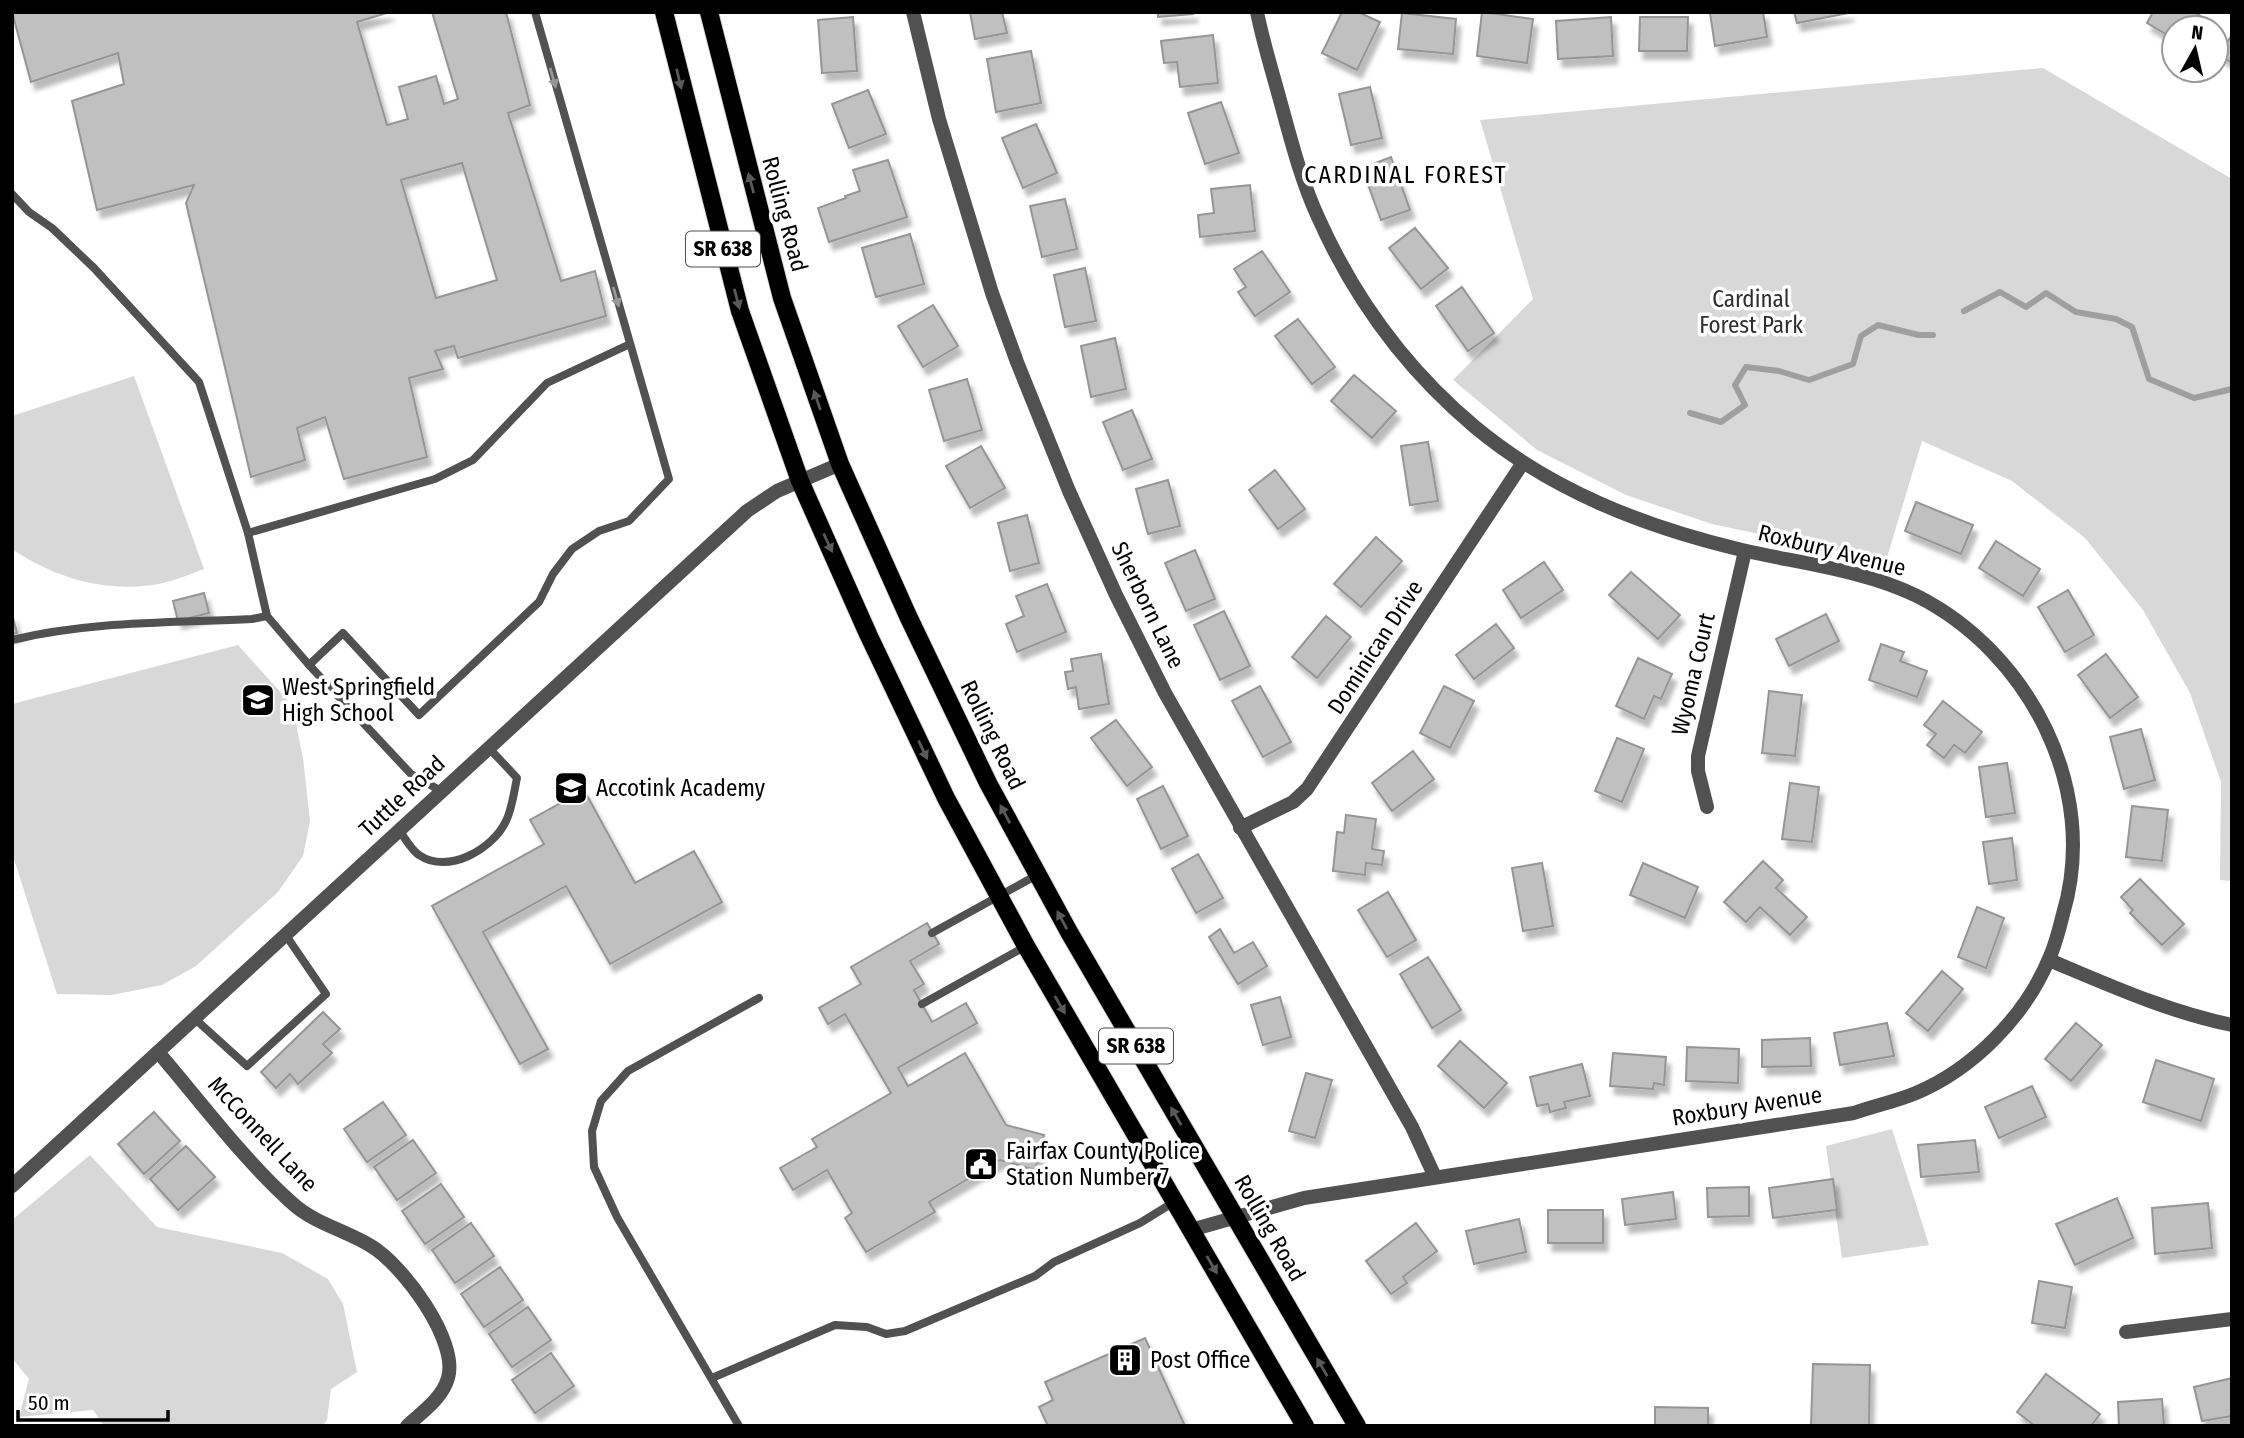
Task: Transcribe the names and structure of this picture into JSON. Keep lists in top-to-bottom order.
{
  "streets": {
    "main road": ["Rolling Road", "SR 638"],
    "street": [
      "Roxbury Avenue",
      "Sherborn Lane",
      "Dominican Drive",
      "Wyoma Court",
      "Tuttle Road",
      "McConnell Lane"
    ]
  },
  "crossings": [
    ["Rolling Road", "Roxbury Avenue"],
    ["Rolling Road", "Tuttle Road"],
    ["SR 638", "Roxbury Avenue"],
    ["SR 638", "Tuttle Road"],
    ["Roxbury Avenue", "Sherborn Lane"],
    ["Roxbury Avenue", "Dominican Drive"],
    ["Roxbury Avenue", "Wyoma Court"],
    ["Sherborn Lane", "Dominican Drive"],
    ["Tuttle Road", "McConnell Lane"]
  ],
  "districts": ["CARDINAL FOREST"],
  "parks": ["Cardinal Forest Park"],
  "places": {
    "school or university": ["West Springfield High School", "Accotink Academy"],
    "public building": ["Fairfax County Police Station Number 7"],
    "building": ["Post Office"]
  },
  "scale_bar": "50 m",
  "north": "top"
}
